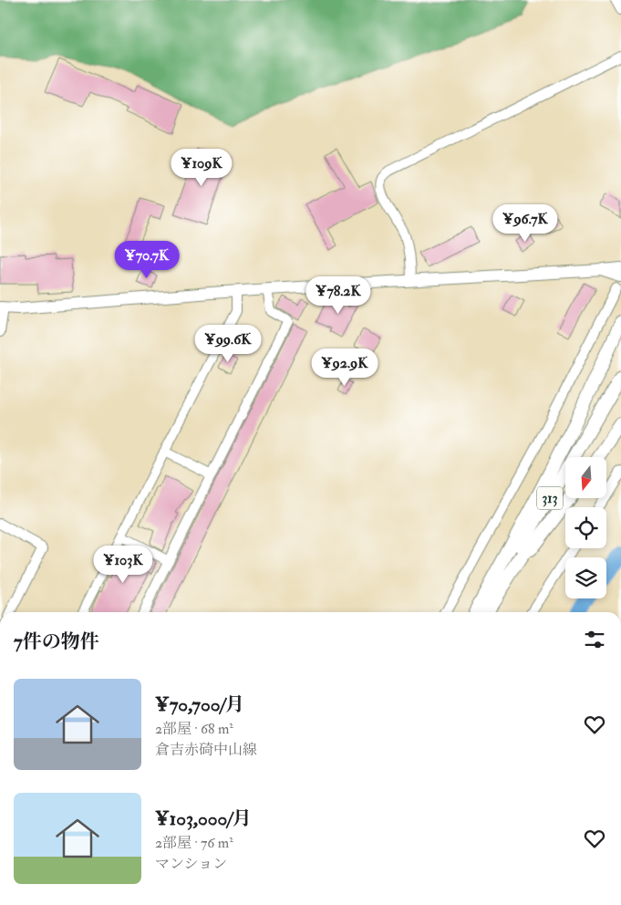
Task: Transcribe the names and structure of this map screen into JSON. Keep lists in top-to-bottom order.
{
  "streets": {
    "highway": ["313"]
  },
  "north": "bottom",
  "page": {
    "price": [
      "¥109K",
      "¥96.7K",
      "¥70.7K",
      "¥78.2K",
      "¥99.6K",
      "¥92.9K",
      "¥103K"
    ],
    "heading": "7件の物件",
    "list": [
      {
        "name": "¥70,700/月",
        "note": "2部屋 · 68 m² · 倉吉赤碕中山線"
      },
      {
        "name": "¥103,000/月",
        "note": "2部屋 · 76 m² · マンション"
      }
    ]
  }
}
